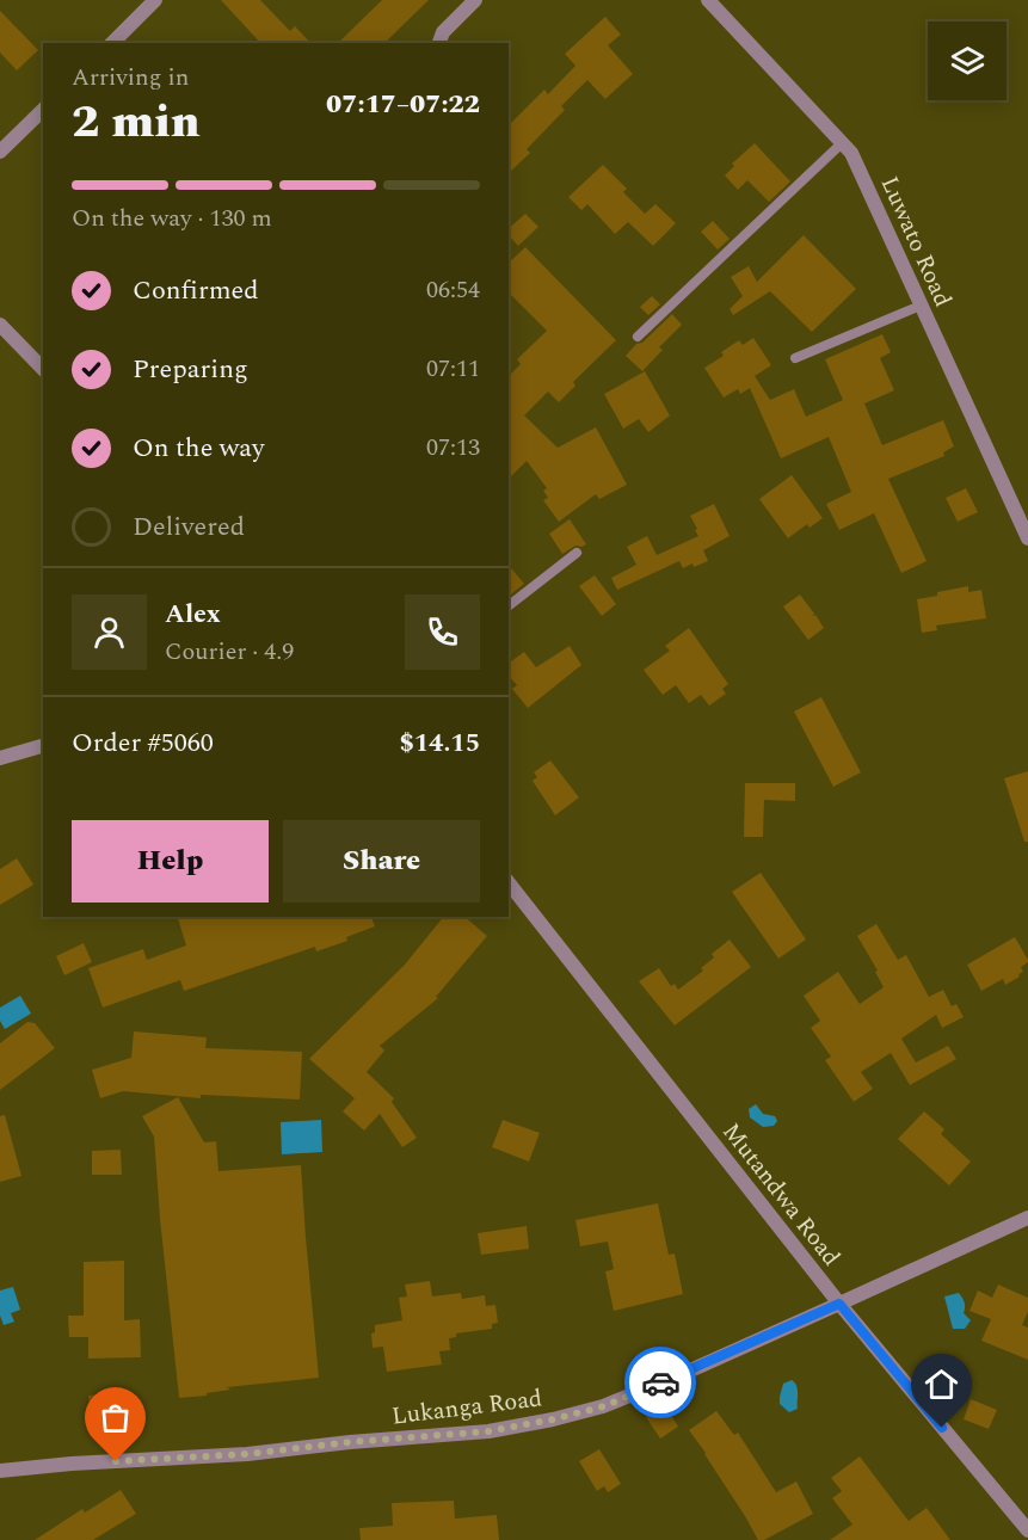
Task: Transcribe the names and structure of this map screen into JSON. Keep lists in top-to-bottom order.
{
  "streets": {
    "street": ["Luwato Road", "Mutandwa Road", "Lukanga Road"]
  },
  "crossings": [
    ["Mutandwa Road", "Lukanga Road"]
  ],
  "page": {
    "heading": ["2 min", "Arriving in", "07:17–07:22"],
    "panel": [
      "Alex",
      "Courier · 4.9",
      "Order #5060",
      "$14.15"
    ],
    "bar": "On the way · 130 m",
    "list": [
      ["Confirmed", "06:54"],
      ["Preparing", "07:11"],
      ["On the way", "07:13"],
      "Delivered"
    ],
    "buttons": ["Help", "Share"]
  }
}
